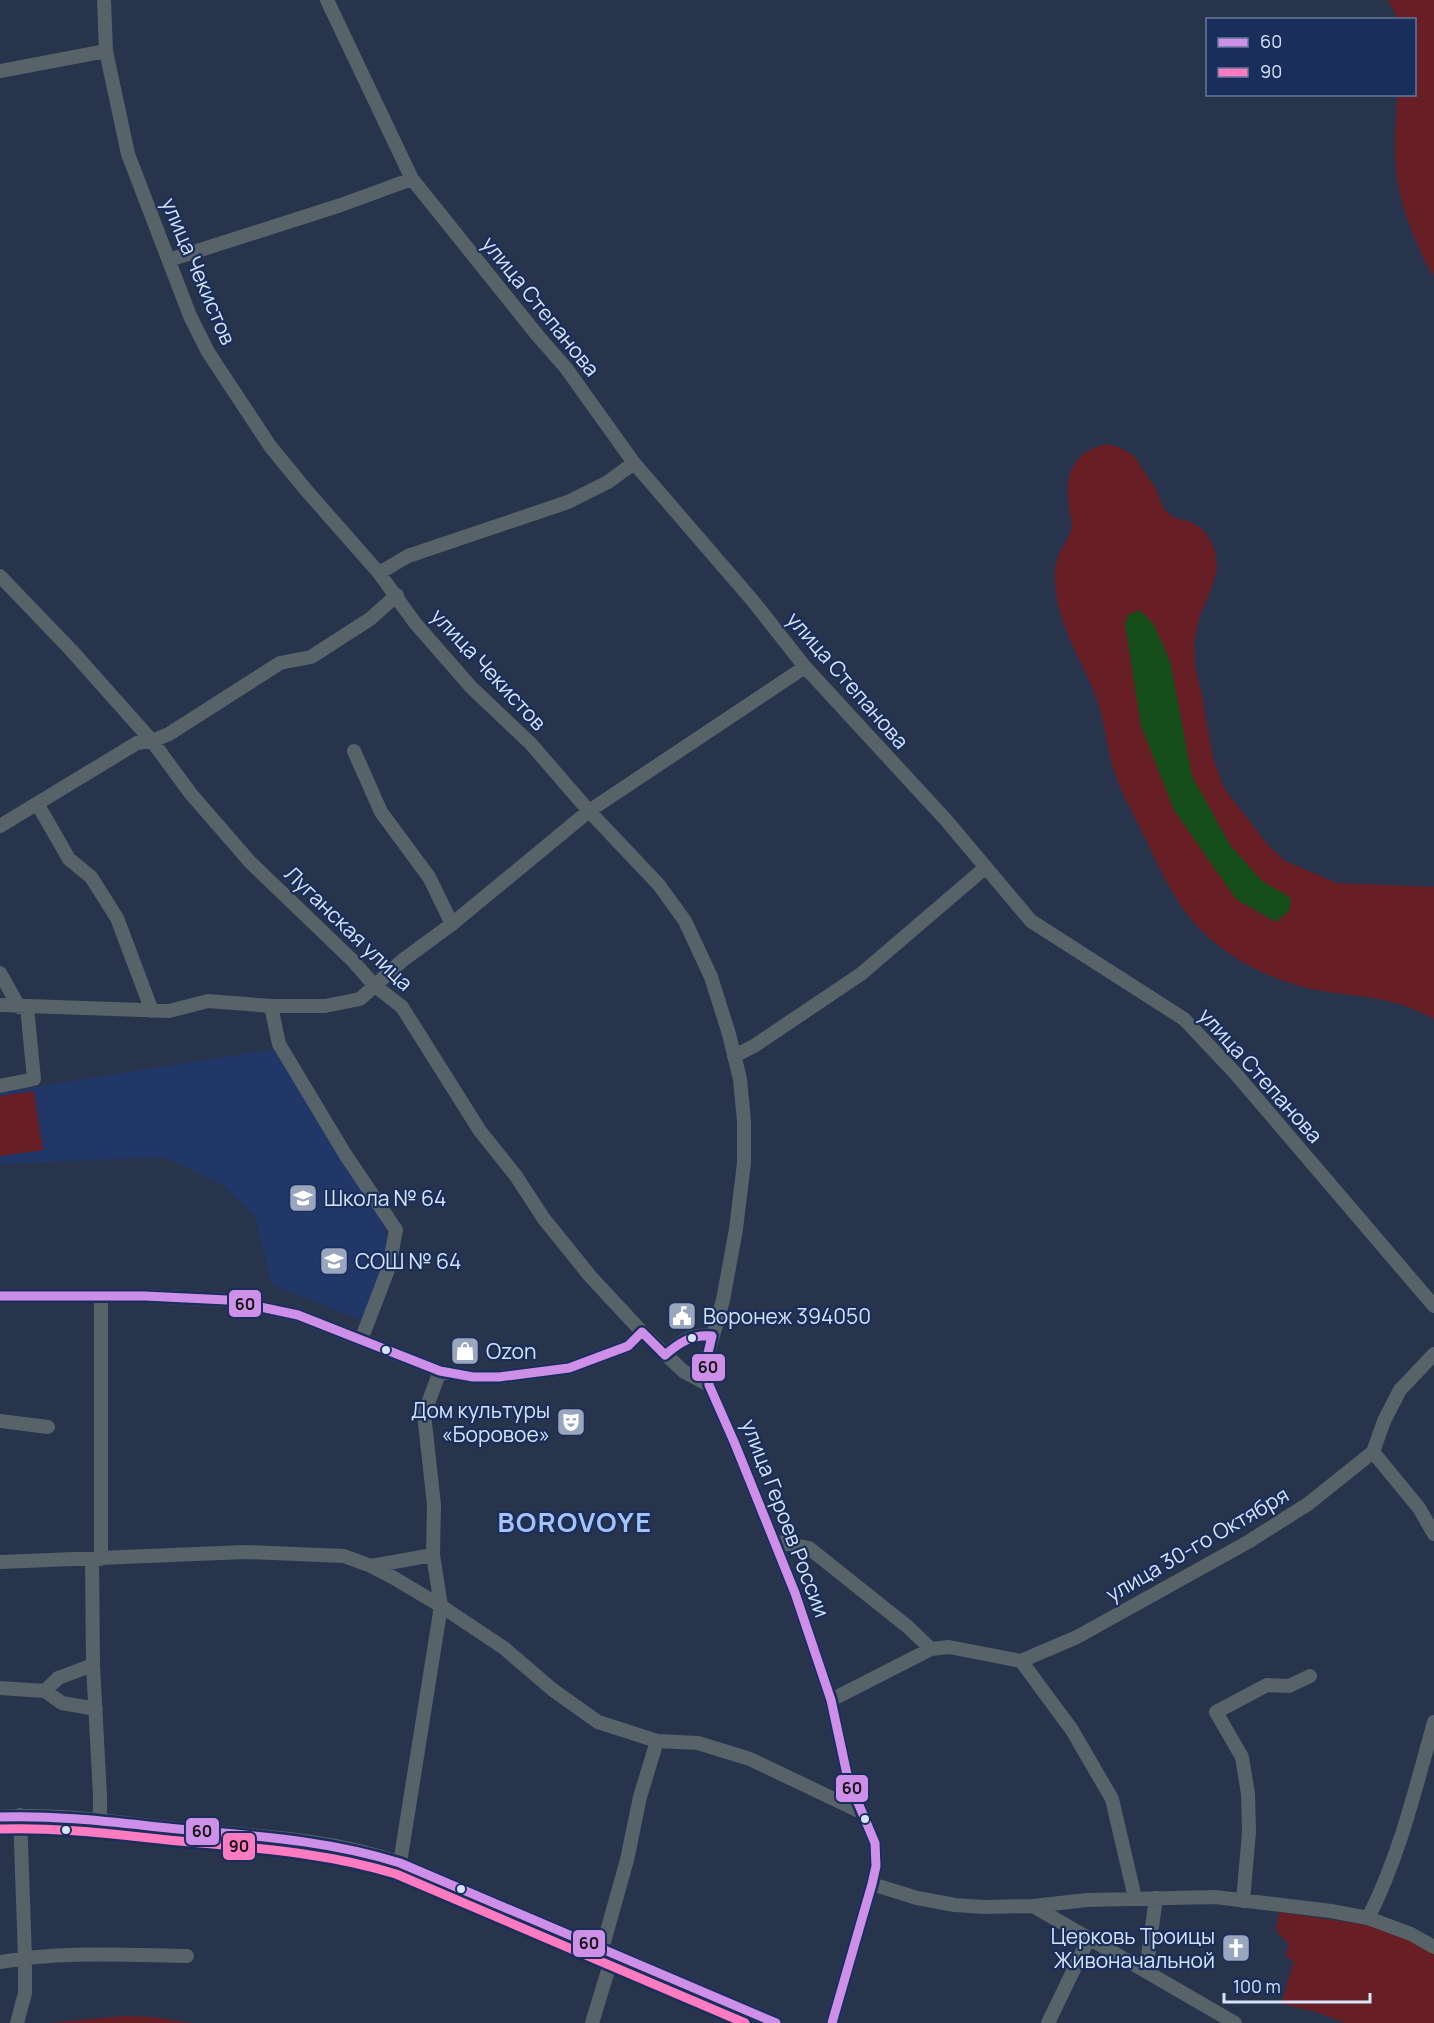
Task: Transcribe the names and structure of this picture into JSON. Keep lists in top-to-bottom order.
{
  "streets": {
    "street": [
      "улица Чекистов",
      "улица Степанова",
      "Луганская улица",
      "улица Героев России",
      "улица 30-го Октября"
    ]
  },
  "crossings": [
    ["улица Чекистов", "улица Героев России"]
  ],
  "districts": ["BOROVOYE"],
  "places": {
    "school or university": ["Школа № 64", "СОШ № 64"],
    "public building": ["Воронеж 394050"],
    "shop": ["Ozon"],
    "theatre": ["Дом культуры «Боровое»"],
    "church": ["Церковь Троицы Живоначальной"]
  },
  "lines": ["transit line 60", "transit line 90"],
  "legend": ["60", "90"],
  "scale_bar": "100 m"
}
